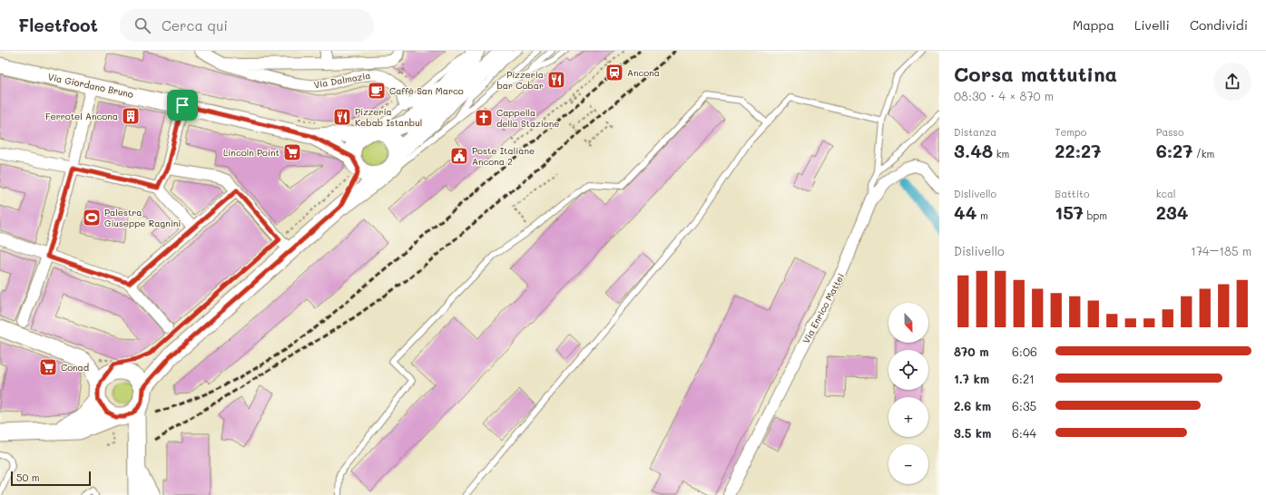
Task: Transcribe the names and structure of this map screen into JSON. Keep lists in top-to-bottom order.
{
  "streets": {
    "main road": ["Via Giordano Bruno"],
    "street": ["Via Dalmazia", "Via Enrico Mattei"]
  },
  "places": {
    "station": ["Ancona"],
    "restaurant": ["Pizzeria bar Cobar", "Pizzeria Kebab Istanbul"],
    "cafe": ["Caffè San Marco"],
    "building": ["Ferrotel Ancona"],
    "church": ["Cappella della Stazione"],
    "supermarket": ["Lincoln Point", "Conad"],
    "public building": ["Poste Italiane Ancona 2"],
    "sports": ["Palestra Giuseppe Ragnini"]
  },
  "scale_bar": "50 m",
  "north": "bottom",
  "page": {
    "header": "Fleetfoot",
    "search": "Cerca qui",
    "nav": ["Mappa", "Livelli", "Condividi"],
    "heading": ["Corsa mattutina", "08:30 · 4 × 870 m"],
    "stats": [
      ["Distanza", "3.48 km"],
      ["Tempo", "22:27"],
      ["Passo", "6:27 /km"],
      ["Dislivello", "44 m"],
      ["Battito", "157 bpm"],
      ["kcal", "234"]
    ],
    "chart": ["Dislivello", "174–185 m"],
    "map_buttons": ["+", "−"],
    "list": [
      {
        "name": "870 m",
        "note": "6:06"
      },
      {
        "name": "1.7 km",
        "note": "6:21"
      },
      {
        "name": "2.6 km",
        "note": "6:35"
      },
      {
        "name": "3.5 km",
        "note": "6:44"
      }
    ],
    "scale": "50 m"
  }
}
